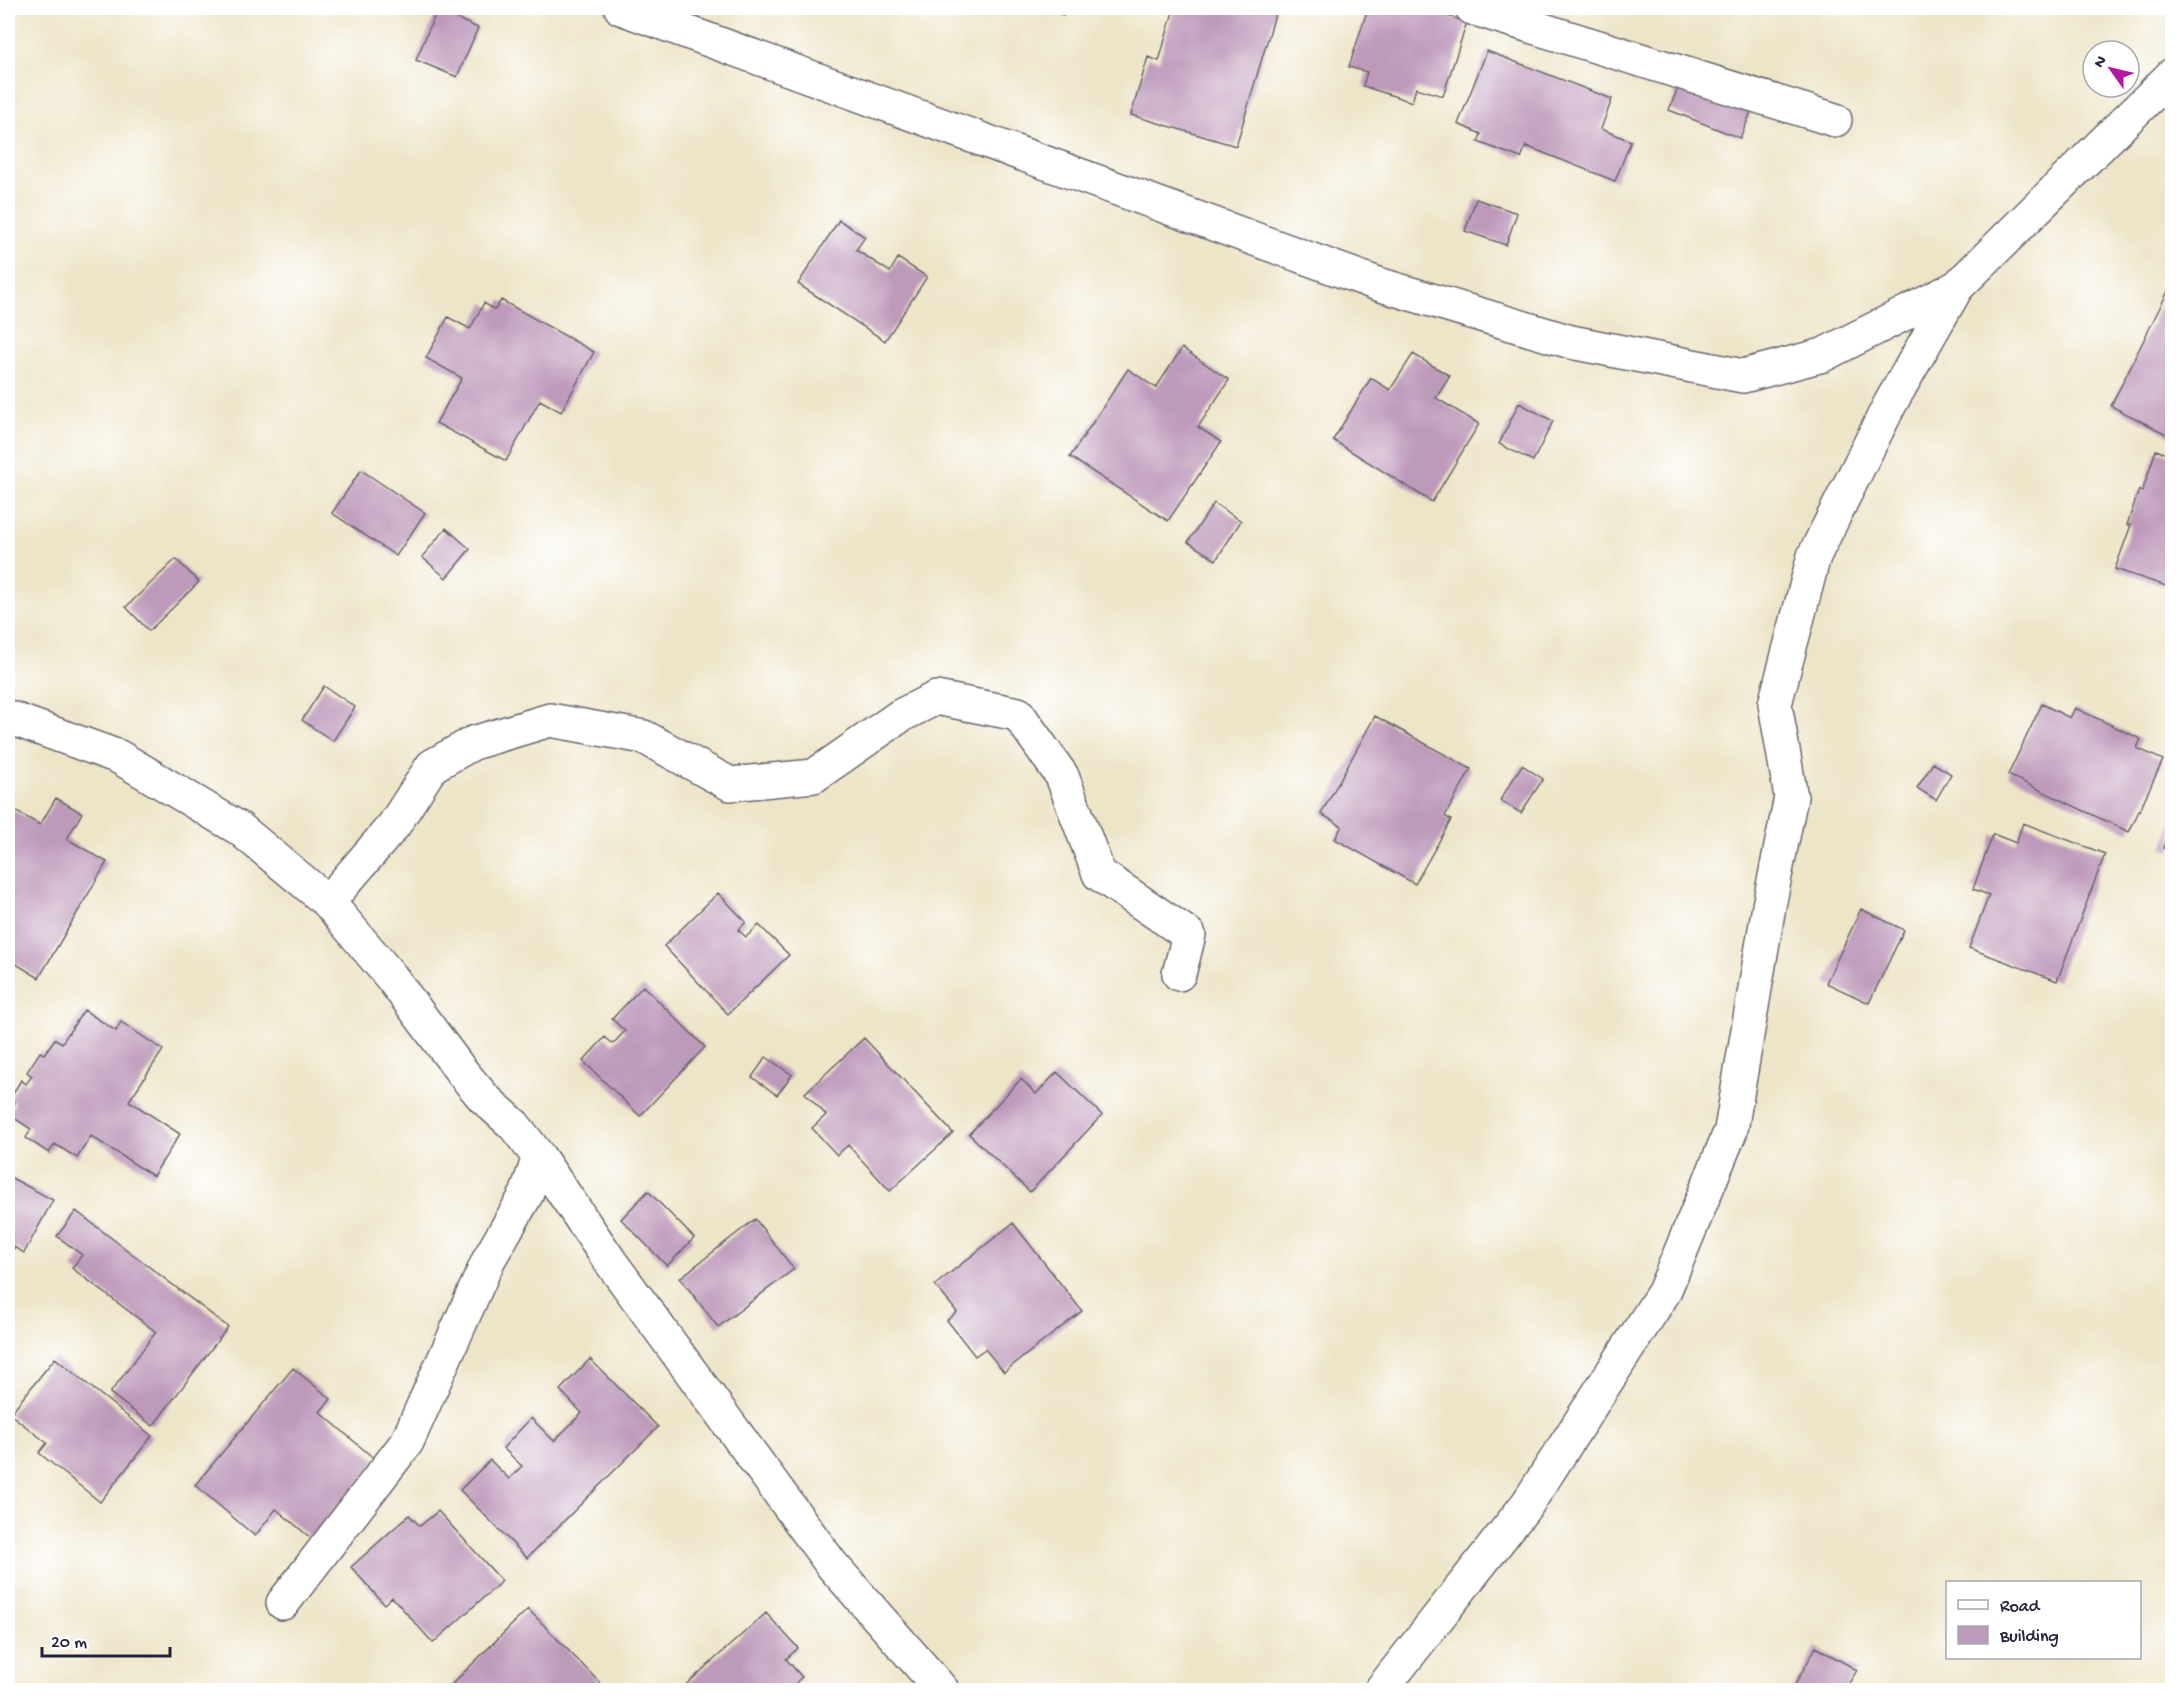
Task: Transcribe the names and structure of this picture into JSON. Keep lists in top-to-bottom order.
{
  "legend": ["Road", "Building"],
  "scale_bar": "20 m",
  "north": "top left"
}
